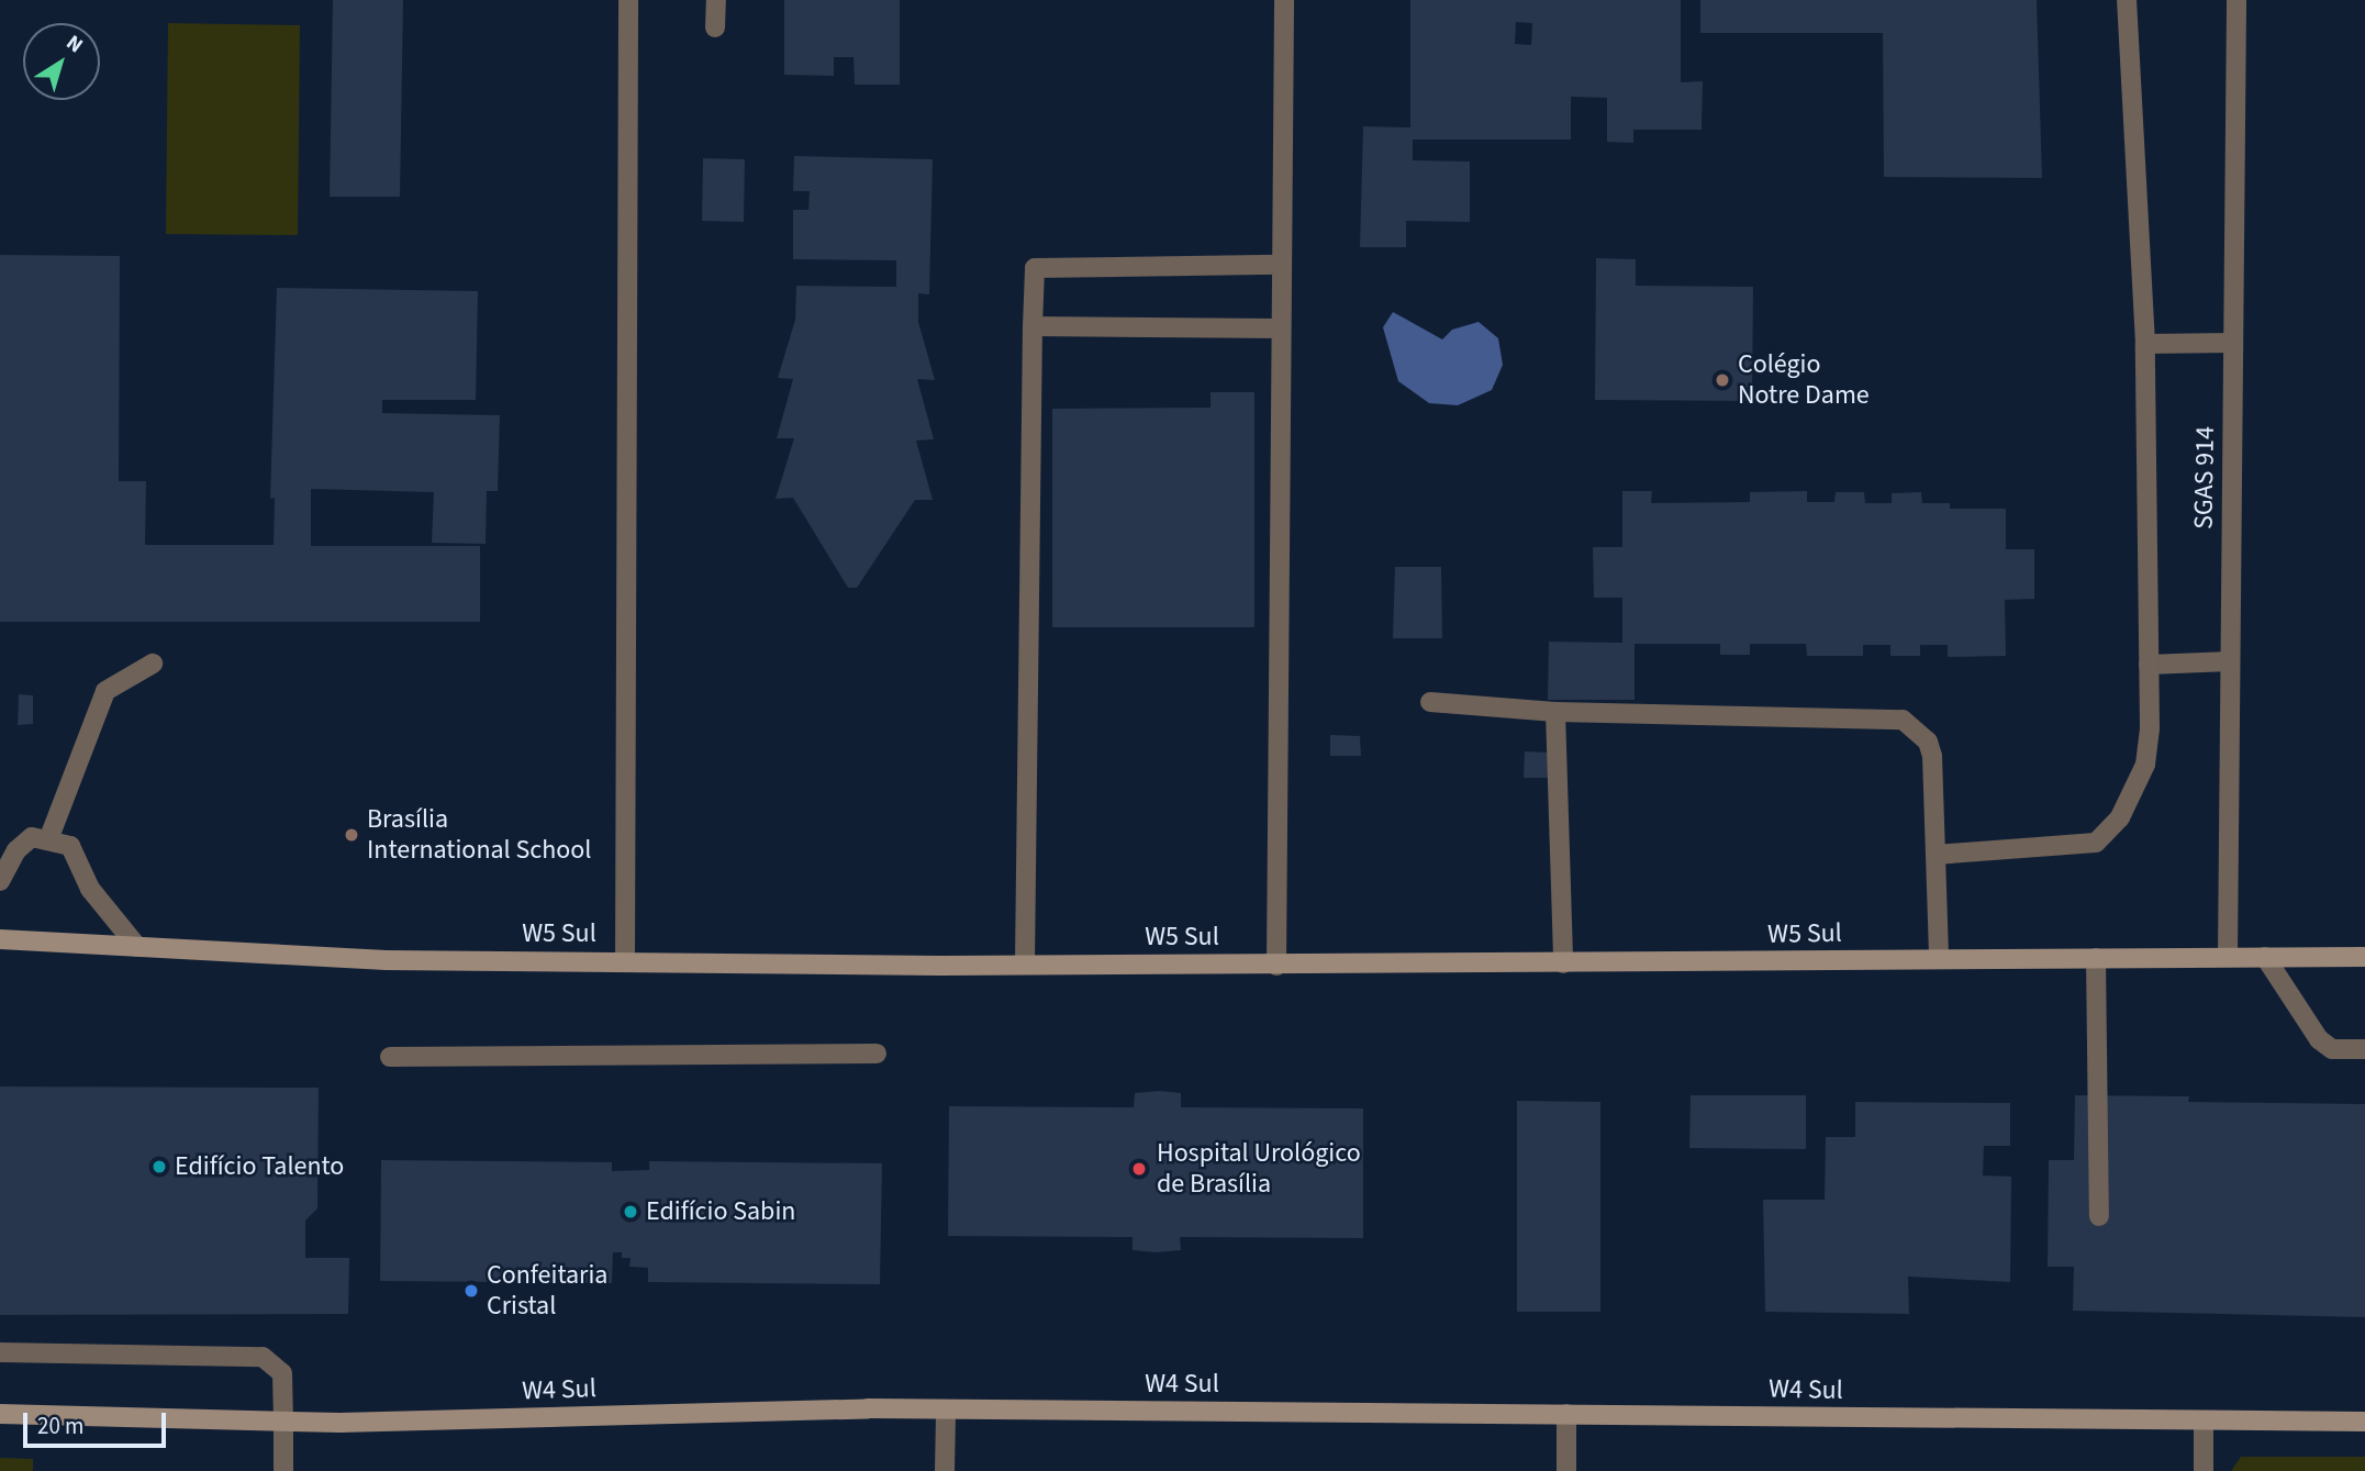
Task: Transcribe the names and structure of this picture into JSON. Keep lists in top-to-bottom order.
{
  "streets": {
    "main road": ["W5 Sul", "W4 Sul"],
    "street": ["SGAS 914"]
  },
  "crossings": [
    ["SGAS 914", "W5 Sul"]
  ],
  "places": [
    "Colégio Notre Dame",
    "Brasília International School",
    "Edifício Talento",
    "Hospital Urológico de Brasília",
    "Edifício Sabin",
    "Confeitaria Cristal"
  ],
  "scale_bar": "20 m",
  "north": "top right"
}
